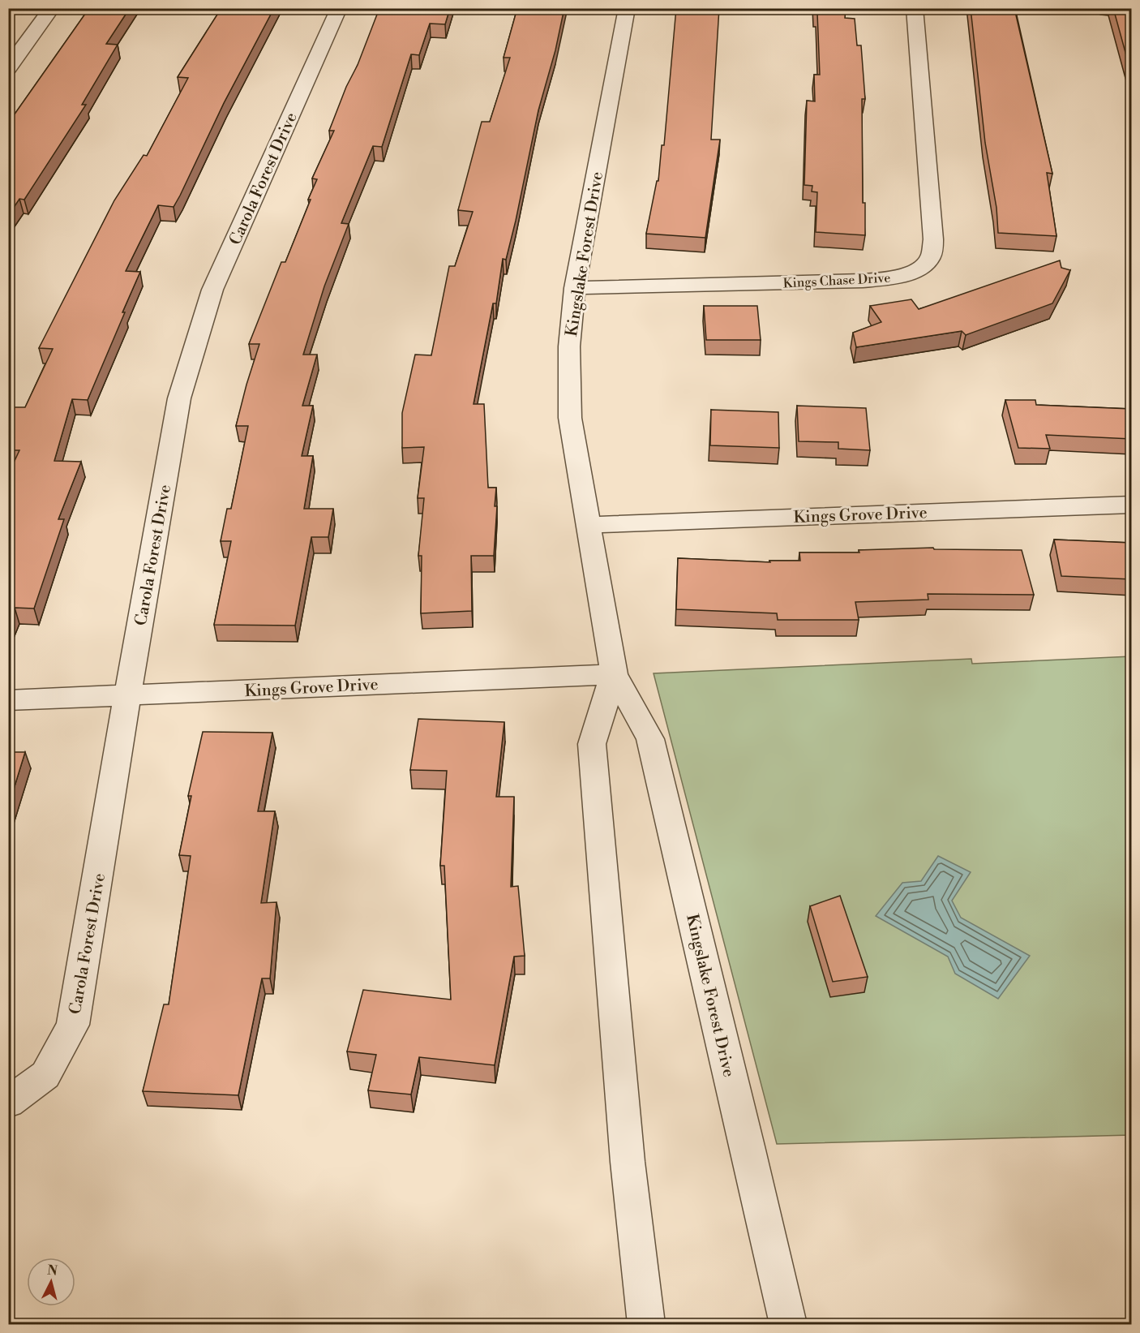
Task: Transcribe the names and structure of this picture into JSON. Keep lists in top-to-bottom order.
{
  "streets": {
    "street": [
      "Carola Forest Drive",
      "Kingslake Forest Drive",
      "Kings Chase Drive",
      "Kings Grove Drive"
    ]
  },
  "crossings": [
    ["Carola Forest Drive", "Kings Grove Drive"],
    ["Kingslake Forest Drive", "Kings Chase Drive"],
    ["Kingslake Forest Drive", "Kings Grove Drive"]
  ],
  "north": "top"
}
